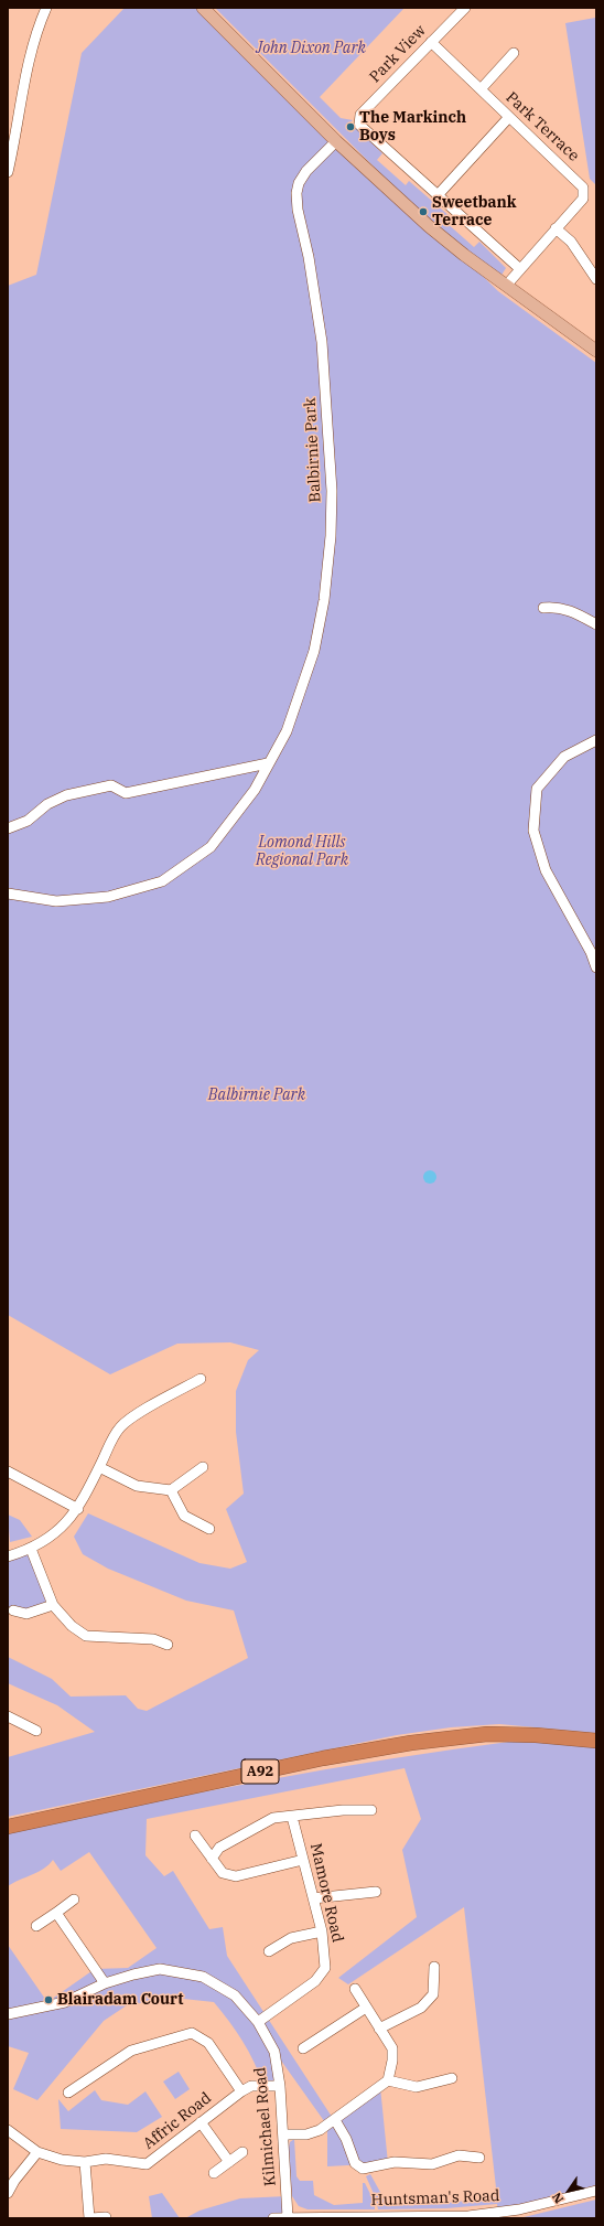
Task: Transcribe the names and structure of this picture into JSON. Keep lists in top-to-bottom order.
{
  "streets": {
    "highway": ["A92"],
    "street": [
      "Park View",
      "Park Terrace",
      "Balbirnie Park",
      "Mamore Road",
      "Affric Road",
      "Kilmichael Road",
      "Huntsman's Road"
    ]
  },
  "crossings": [
    ["Park View", "Park Terrace"],
    ["Mamore Road", "Kilmichael Road"],
    ["Affric Road", "Kilmichael Road"],
    ["Kilmichael Road", "Huntsman's Road"]
  ],
  "parks": ["John Dixon Park", "Lomond Hills Regional Park", "Balbirnie Park"],
  "places": ["The Markinch Boys", "Sweetbank Terrace", "Blairadam Court"],
  "north": "bottom left"
}
